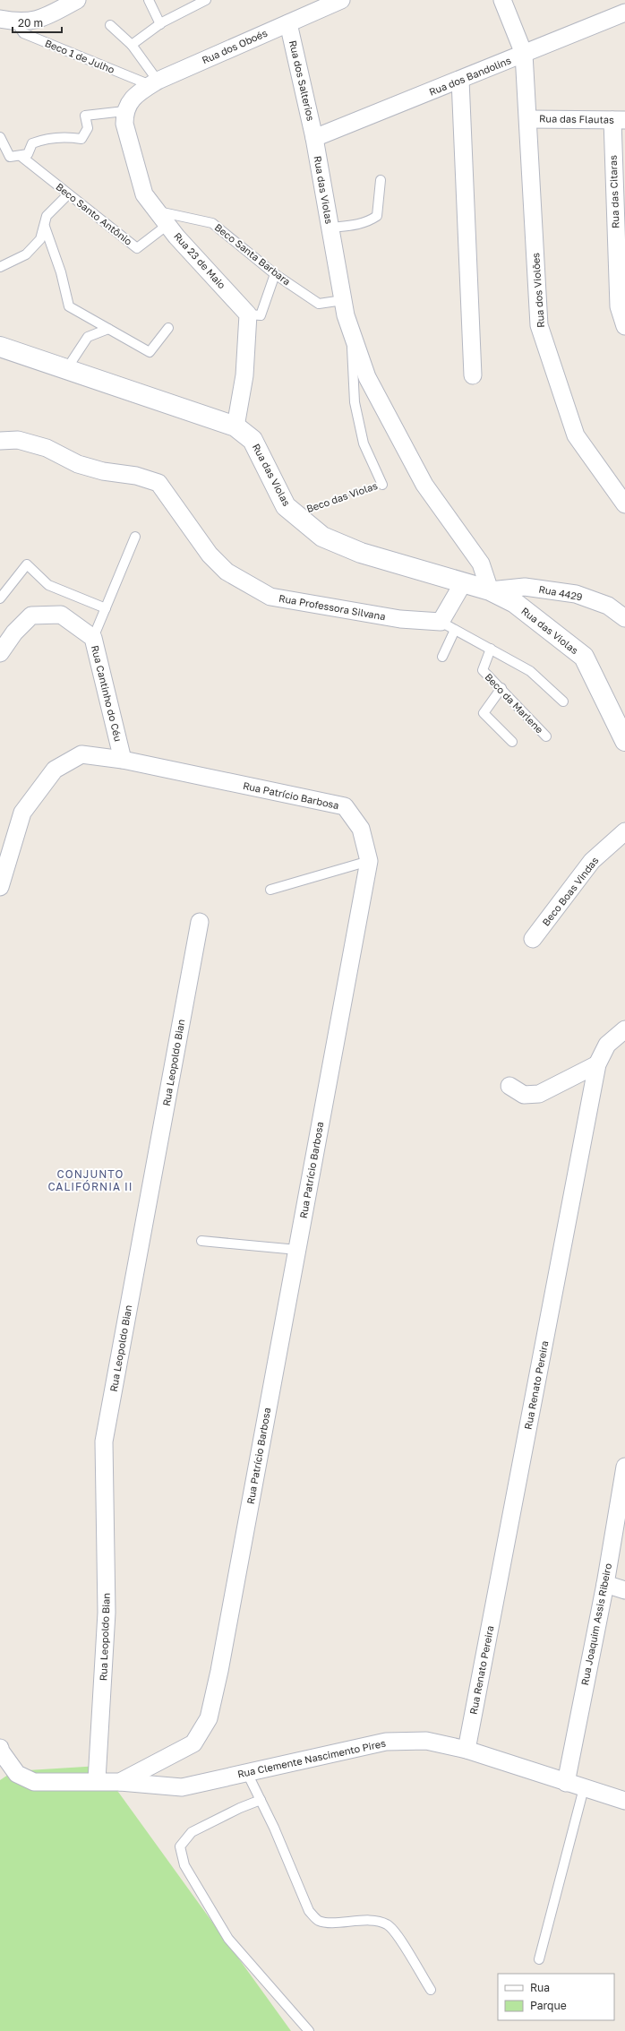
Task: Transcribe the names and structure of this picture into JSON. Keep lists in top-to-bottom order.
{
  "streets": {
    "street": [
      "Rua dos Oboés",
      "Rua dos Bandolins",
      "Rua dos Salterios",
      "Rua das Flautas",
      "Rua das Violas",
      "Rua das Citaras",
      "Rua 23 de Maio",
      "Rua dos Violões",
      "Rua 4429",
      "Rua Professora Silvana",
      "Rua Cantinho do Céu",
      "Rua Patrício Barbosa",
      "Beco Boas Vindas",
      "Rua Leopoldo Bian",
      "Rua Renato Pereira",
      "Rua Joaquim Assis Ribeiro",
      "Rua Clemente Nascimento Pires"
    ],
    "lane": [
      "Beco 1 de Julho",
      "Beco Santo Antônio",
      "Beco Santa Barbara",
      "Beco das Violas",
      "Beco da Marlene"
    ]
  },
  "crossings": [
    ["Rua dos Oboés", "Beco 1 de Julho"],
    ["Rua dos Oboés", "Rua dos Salterios"],
    ["Rua dos Oboés", "Rua 23 de Maio"],
    ["Rua dos Bandolins", "Rua dos Salterios"],
    ["Rua dos Bandolins", "Rua das Violas"],
    ["Rua dos Bandolins", "Rua dos Violões"],
    ["Rua dos Salterios", "Rua das Violas"],
    ["Rua das Flautas", "Rua das Citaras"],
    ["Rua das Flautas", "Rua dos Violões"],
    ["Rua das Violas", "Beco Santa Barbara"],
    ["Rua das Violas", "Beco das Violas"],
    ["Rua das Violas", "Rua 4429"],
    ["Beco Santo Antônio", "Rua 23 de Maio"],
    ["Beco Santa Barbara", "Rua 23 de Maio"],
    ["Rua Cantinho do Céu", "Rua Patrício Barbosa"],
    ["Rua Patrício Barbosa", "Rua Leopoldo Bian"],
    ["Rua Patrício Barbosa", "Rua Clemente Nascimento Pires"],
    ["Rua Renato Pereira", "Rua Clemente Nascimento Pires"],
    ["Rua Joaquim Assis Ribeiro", "Rua Clemente Nascimento Pires"]
  ],
  "districts": ["CONJUNTO CALIFÓRNIA II"],
  "legend": ["Rua", "Parque"],
  "scale_bar": "20 m"
}
